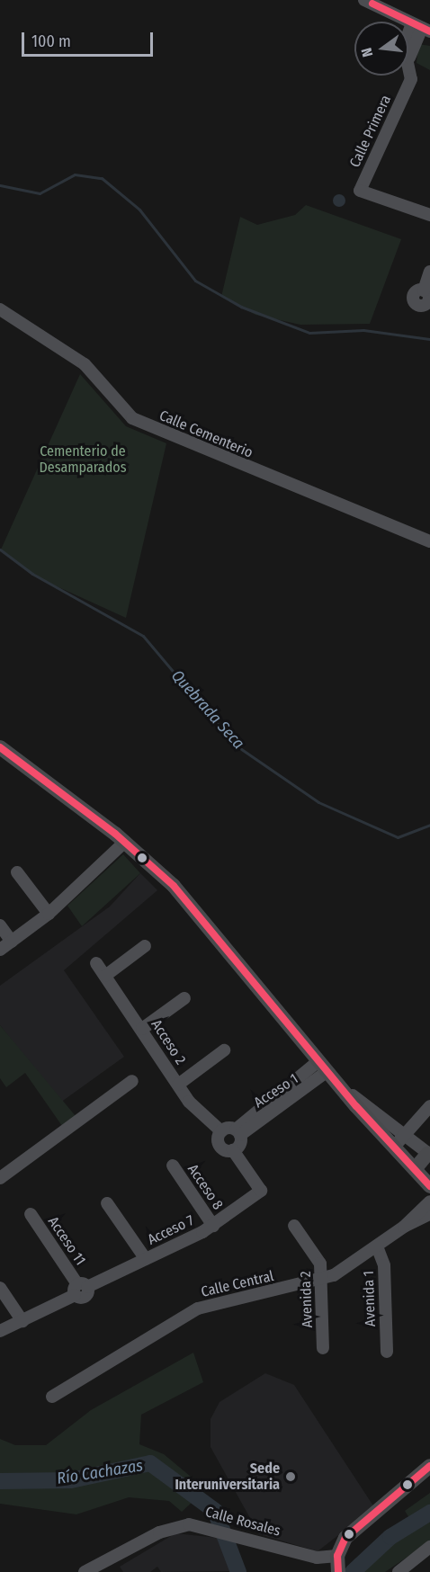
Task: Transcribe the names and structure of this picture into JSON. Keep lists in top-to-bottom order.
{
  "streets": {
    "street": [
      "Calle Primera",
      "Calle Cementerio",
      "Acceso 2",
      "Acceso 1",
      "Acceso 8",
      "Acceso 7",
      "Acceso 11",
      "Calle Central",
      "Avenida 1",
      "Avenida 2",
      "Calle Rosales"
    ]
  },
  "crossings": [
    ["Acceso 2", "Acceso 7"],
    ["Acceso 8", "Acceso 7"],
    ["Acceso 7", "Acceso 11"],
    ["Calle Central", "Avenida 1"],
    ["Calle Central", "Avenida 2"]
  ],
  "water": ["Quebrada Seca", "Río Cachazas"],
  "parks": ["Cementerio de Desamparados"],
  "places": ["Sede Interuniversitaria"],
  "scale_bar": "100 m",
  "north": "left"
}
